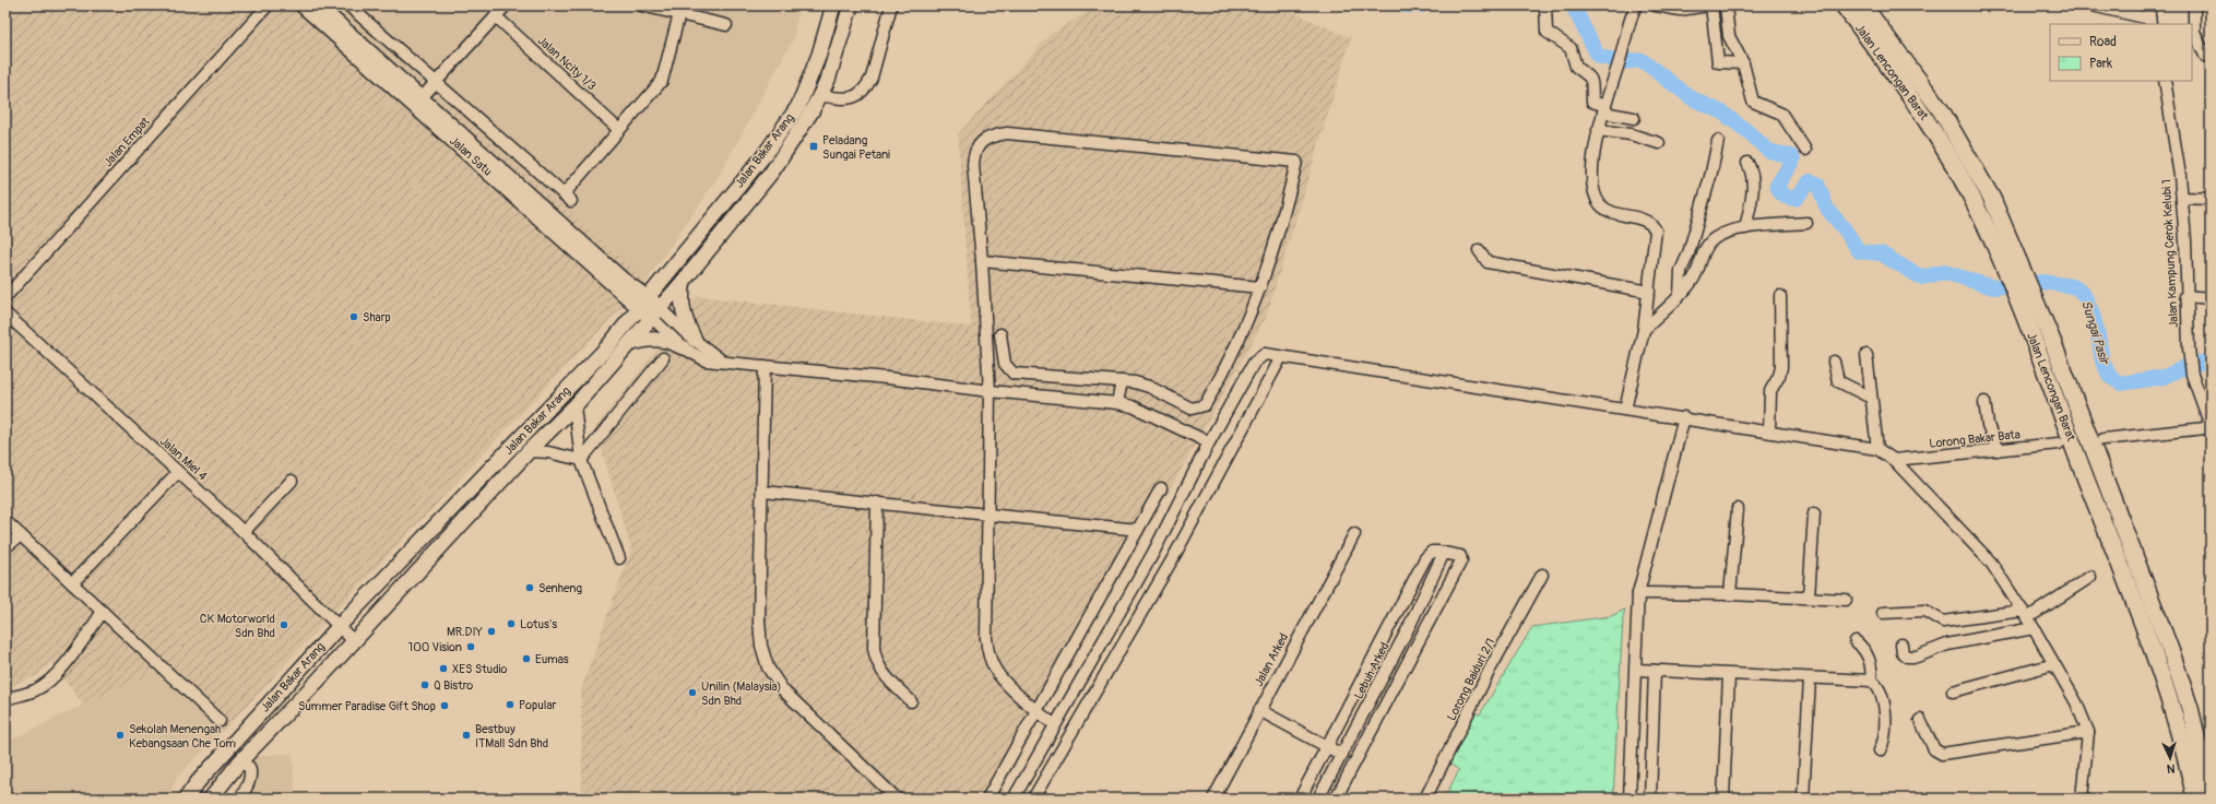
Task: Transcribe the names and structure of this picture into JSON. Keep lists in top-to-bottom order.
{
  "streets": {
    "highway": ["Jalan Lencongan Barat"],
    "main road": ["Jalan Bakar Arang", "Jalan Satu"],
    "street": [
      "Jalan Ncity 1/3",
      "Jalan Empat",
      "Jalan Kampung Cerok Kelubi 1",
      "Lorong Bakar Bata",
      "Jalan Miel 4",
      "Jalan Arked",
      "Lebuh Arked",
      "Lorong Baiduri 2/1"
    ]
  },
  "crossings": [
    ["Jalan Bakar Arang", "Jalan Satu"],
    ["Jalan Bakar Arang", "Jalan Miel 4"]
  ],
  "water": ["Sungai Pasir"],
  "places": {
    "transit": ["Peladang Sungai Petani"],
    "other": [
      "Sharp",
      "Senheng",
      "Lotus's",
      "CK Motorworld Sdn Bhd",
      "MR.DIY",
      "100 Vision",
      "Eumas",
      "XES Studio",
      "Q Bistro",
      "Unilin (Malaysia) Sdn Bhd",
      "Popular",
      "Summer Paradise Gift Shop",
      "Sekolah Menengah Kebangsaan Che Tom",
      "Bestbuy ITMall Sdn Bhd"
    ]
  },
  "legend": ["Road", "Park"],
  "north": "bottom"
}
